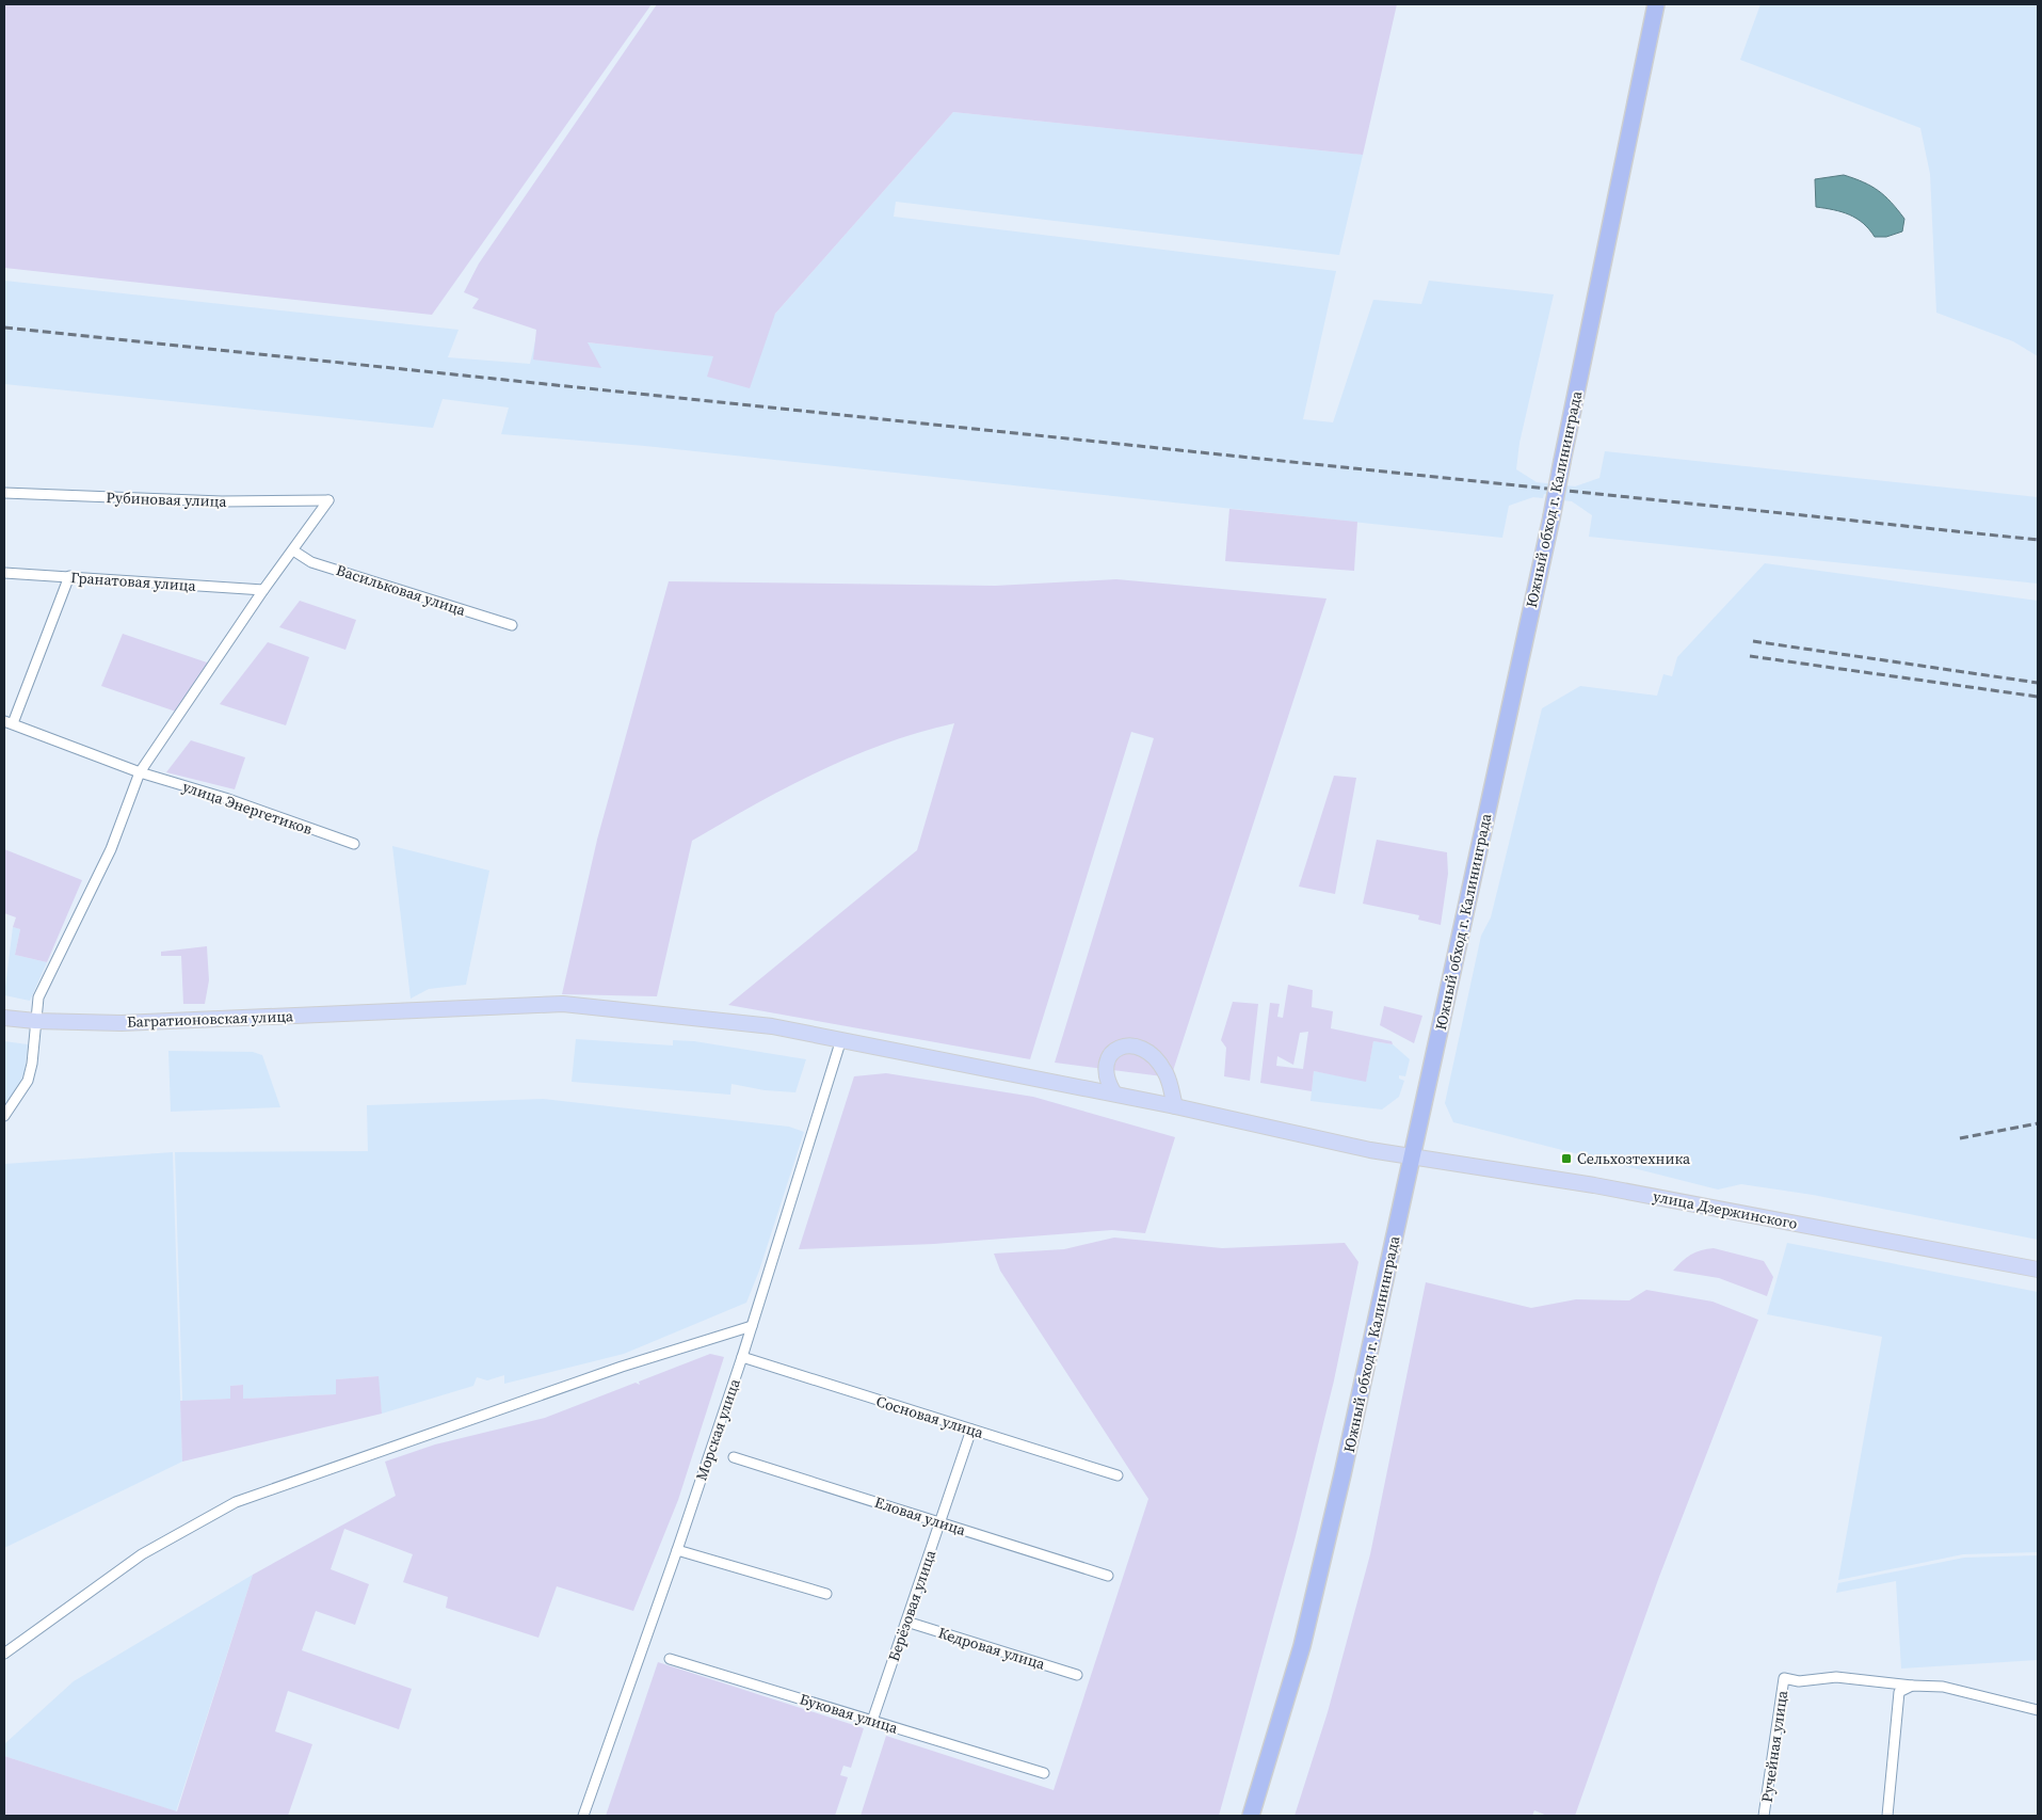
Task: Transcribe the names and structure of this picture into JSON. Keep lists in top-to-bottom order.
{
  "streets": {
    "highway": ["Южный обход г. Калининграда"],
    "main road": ["Багратионовская улица", "улица Дзержинского"],
    "street": [
      "Рубиновая улица",
      "Гранатовая улица",
      "Васильковая улица",
      "улица Энергетиков",
      "Сосновая улица",
      "Морская улица",
      "Еловая улица",
      "Берёзовая улица",
      "Кедровая улица",
      "Буковая улица",
      "Ручейная улица"
    ]
  },
  "crossings": [
    ["Рубиновая улица", "Васильковая улица"],
    ["Южный обход г. Калининграда", "улица Дзержинского"],
    ["Багратионовская улица", "улица Дзержинского"],
    ["Багратионовская улица", "Морская улица"],
    ["улица Дзержинского", "Морская улица"],
    ["Сосновая улица", "Морская улица"],
    ["Сосновая улица", "Берёзовая улица"],
    ["Еловая улица", "Берёзовая улица"],
    ["Берёзовая улица", "Кедровая улица"],
    ["Берёзовая улица", "Буковая улица"]
  ],
  "places": {
    "transit": ["Сельхозтехника"]
  }
}
